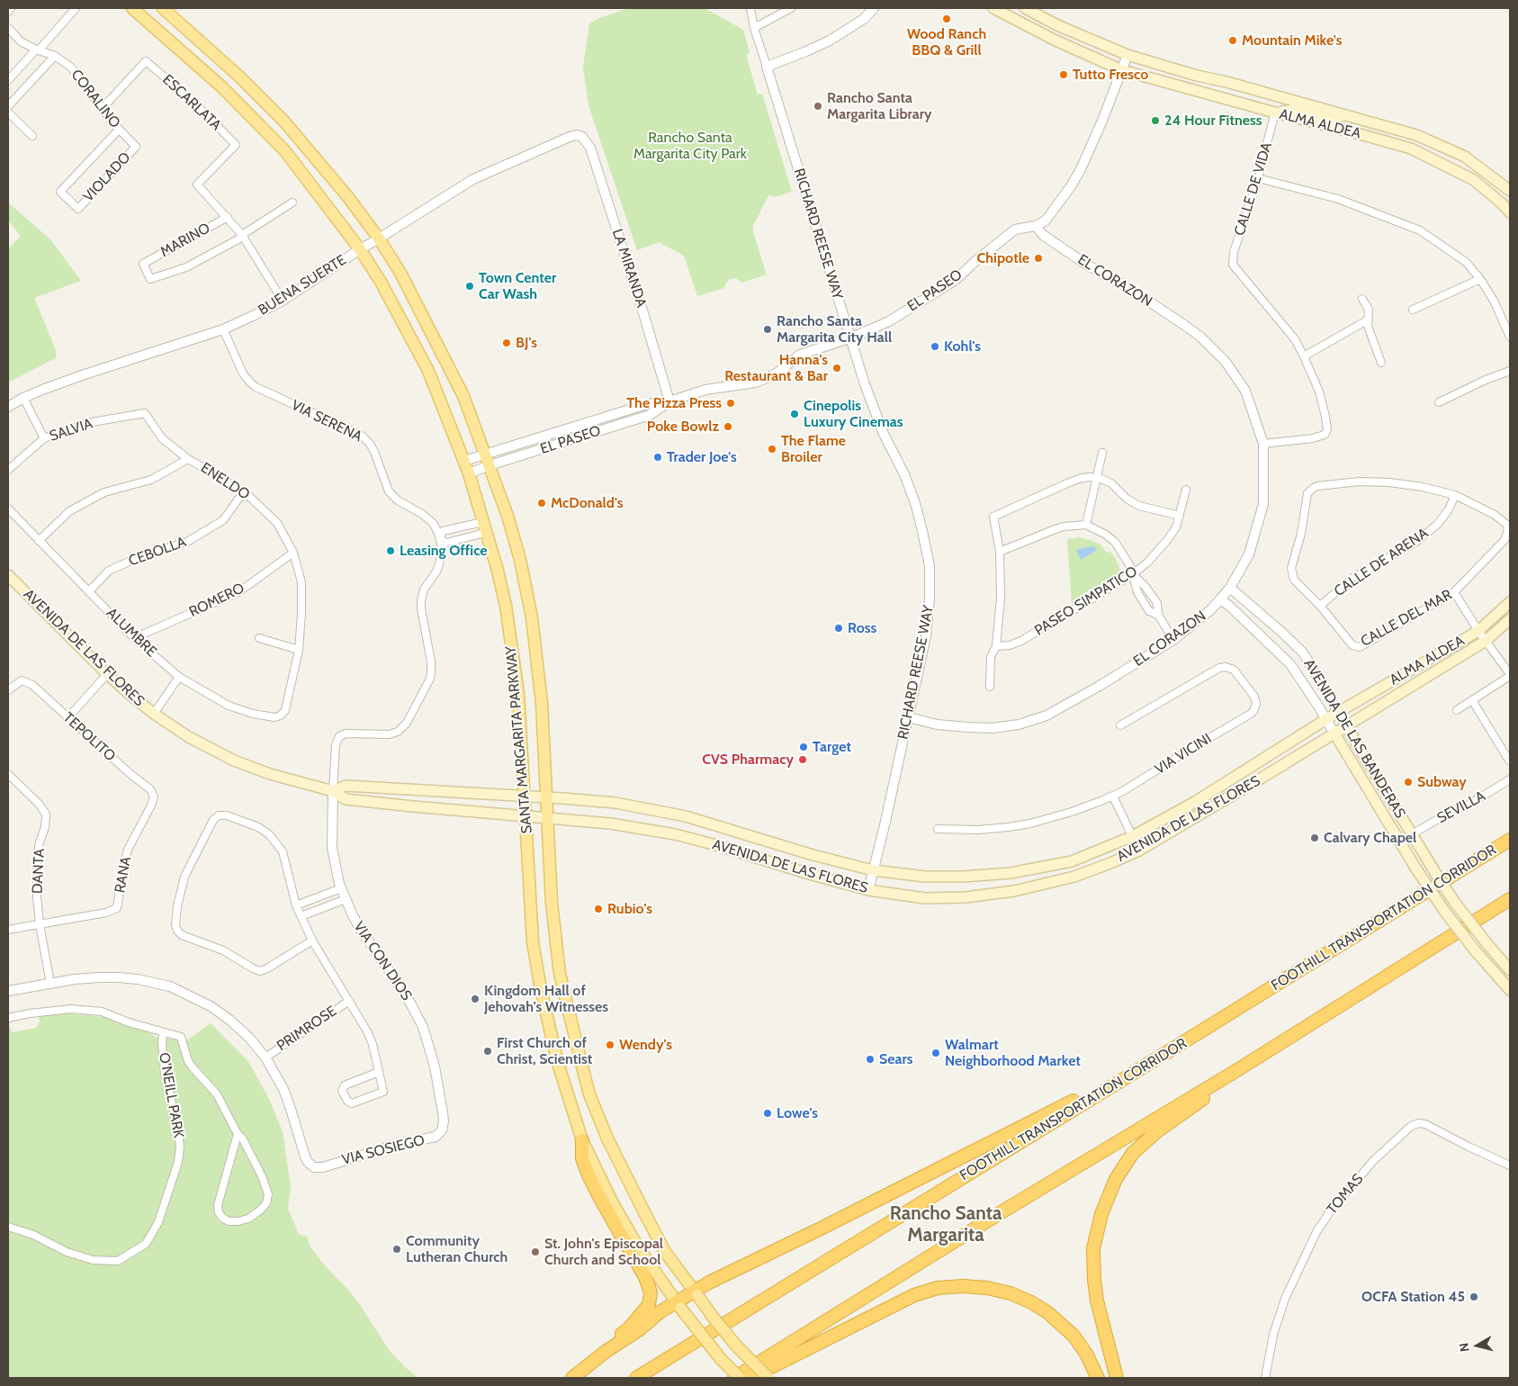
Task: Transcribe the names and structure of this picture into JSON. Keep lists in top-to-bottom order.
{
  "streets": {
    "highway": ["FOOTHILL TRANSPORTATION CORRIDOR"],
    "main road": [
      "ALMA ALDEA",
      "AVENIDA DE LAS FLORES",
      "AVENIDA DE LAS BANDERAS",
      "SANTA MARGARITA PARKWAY"
    ],
    "street": [
      "CORALINO",
      "ESCARLATA",
      "VIOLADO",
      "CALLE DE VIDA",
      "RICHARD REESE WAY",
      "MARINO",
      "LA MIRANDA",
      "EL CORAZON",
      "BUENA SUERTE",
      "EL PASEO",
      "VIA SERENA",
      "SALVIA",
      "ENELDO",
      "CEBOLLA",
      "CALLE DE ARENA",
      "ROMERO",
      "PASEO SIMPATICO",
      "CALLE DEL MAR",
      "ALUMBRE",
      "TEPOLITO",
      "VIA VICINI",
      "SEVILLA",
      "DANTA",
      "RANA",
      "VIA CON DIOS",
      "PRIMROSE",
      "O'NEILL PARK",
      "VIA SOSIEGO",
      "TOMAS"
    ]
  },
  "crossings": [
    ["CORALINO", "ESCARLATA"],
    ["CORALINO", "VIOLADO"],
    ["ESCARLATA", "MARINO"],
    ["ALMA ALDEA", "CALLE DE VIDA"],
    ["ALMA ALDEA", "EL PASEO"],
    ["ALMA ALDEA", "AVENIDA DE LAS FLORES"],
    ["ALMA ALDEA", "AVENIDA DE LAS BANDERAS"],
    ["RICHARD REESE WAY", "EL CORAZON"],
    ["RICHARD REESE WAY", "EL PASEO"],
    ["RICHARD REESE WAY", "AVENIDA DE LAS FLORES"],
    ["LA MIRANDA", "BUENA SUERTE"],
    ["LA MIRANDA", "EL PASEO"],
    ["EL CORAZON", "EL PASEO"],
    ["EL CORAZON", "AVENIDA DE LAS BANDERAS"],
    ["BUENA SUERTE", "VIA SERENA"],
    ["BUENA SUERTE", "SANTA MARGARITA PARKWAY"],
    ["EL PASEO", "SANTA MARGARITA PARKWAY"],
    ["SALVIA", "ENELDO"],
    ["ENELDO", "CEBOLLA"],
    ["ENELDO", "ROMERO"],
    ["ENELDO", "ALUMBRE"],
    ["CEBOLLA", "ALUMBRE"],
    ["CALLE DE ARENA", "CALLE DEL MAR"],
    ["ROMERO", "ALUMBRE"],
    ["AVENIDA DE LAS FLORES", "AVENIDA DE LAS BANDERAS"],
    ["AVENIDA DE LAS FLORES", "SANTA MARGARITA PARKWAY"],
    ["AVENIDA DE LAS FLORES", "VIA CON DIOS"],
    ["TEPOLITO", "RANA"],
    ["AVENIDA DE LAS BANDERAS", "SEVILLA"],
    ["DANTA", "RANA"],
    ["VIA CON DIOS", "VIA SOSIEGO"],
    ["PRIMROSE", "VIA SOSIEGO"]
  ],
  "districts": ["Rancho Santa Margarita"],
  "parks": ["Rancho Santa Margarita City Park"],
  "places": [
    "Wood Ranch BBQ & Grill",
    "Mountain Mike's",
    "Tutto Fresco",
    "Rancho Santa Margarita Library",
    "24 Hour Fitness",
    "Chipotle",
    "Town Center Car Wash",
    "Rancho Santa Margarita City Hall",
    "BJ's",
    "Kohl's",
    "Hanna's Restaurant & Bar",
    "The Pizza Press",
    "Cinepolis Luxury Cinemas",
    "Poke Bowlz",
    "The Flame Broiler",
    "Trader Joe's",
    "McDonald's",
    "Leasing Office",
    "Ross",
    "Target",
    "CVS Pharmacy",
    "Subway",
    "Calvary Chapel",
    "Rubio's",
    "Kingdom Hall of Jehovah's Witnesses",
    "Wendy's",
    "First Church of Christ, Scientist",
    "Walmart Neighborhood Market",
    "Sears",
    "Lowe's",
    "Community Lutheran Church",
    "St. John's Episcopal Church and School",
    "OCFA Station 45"
  ],
  "north": "left"
}
